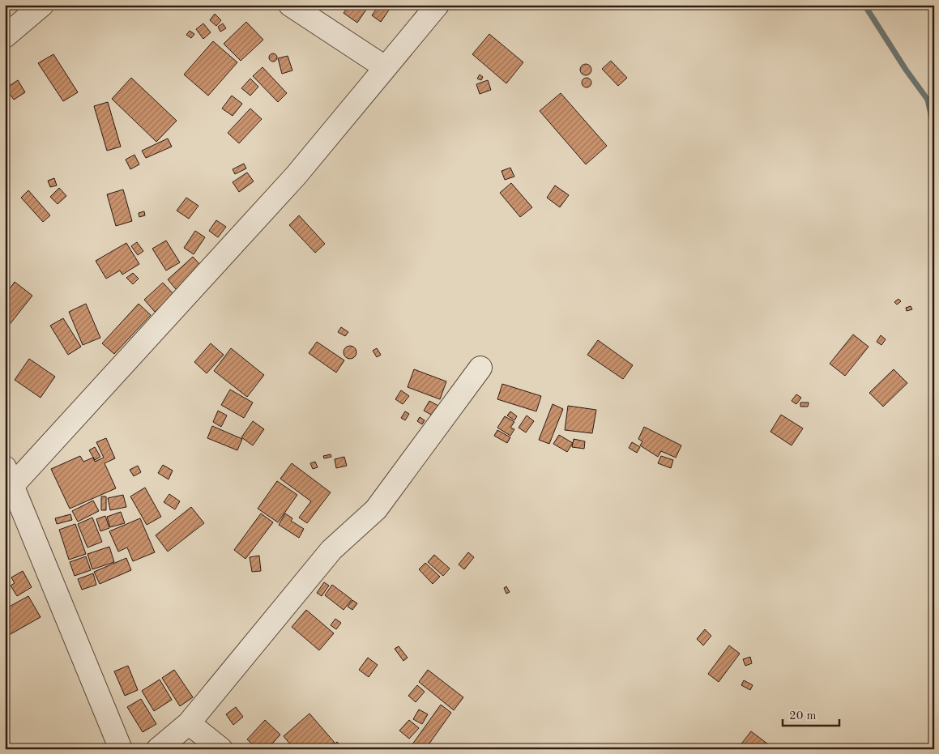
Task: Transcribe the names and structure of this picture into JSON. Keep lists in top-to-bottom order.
{
  "scale_bar": "20 m"
}
